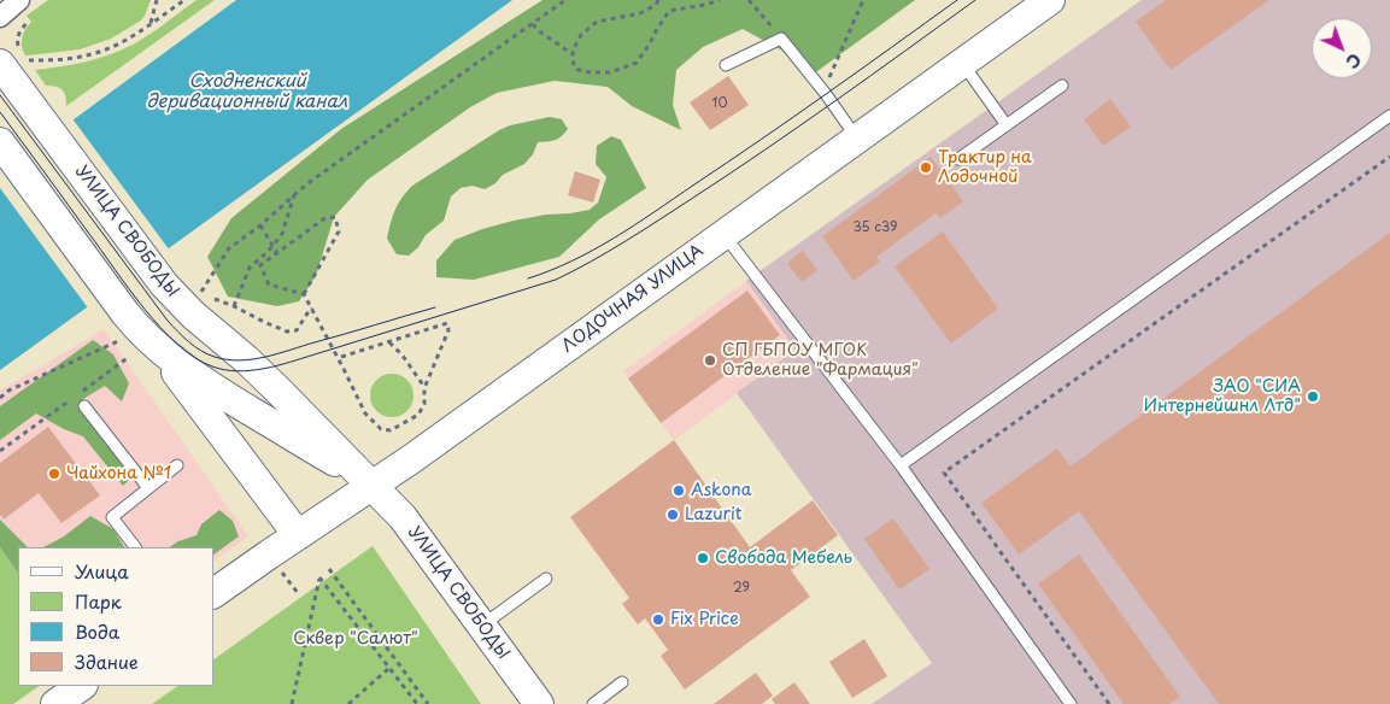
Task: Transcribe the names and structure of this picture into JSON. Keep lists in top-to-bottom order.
{
  "streets": {
    "main road": ["УЛИЦА СВОБОДЫ", "ЛОДОЧНАЯ УЛИЦА"]
  },
  "crossings": [
    ["УЛИЦА СВОБОДЫ", "ЛОДОЧНАЯ УЛИЦА"]
  ],
  "water": ["Сходненский деривационный канал"],
  "parks": ["Сквер \"Салют\""],
  "places": [
    "Трактир на Лодочной",
    "СП ГБПОУ МГОК Отделение \"Фармация\"",
    "ЗАО \"СИА Интернейшнл Лтд\"",
    "Чайхона №1",
    "Askona",
    "Lazurit",
    "Свобода Мебель",
    "Fix Price"
  ],
  "house_numbers": ["10", "35 с39", "29"],
  "legend": [
    "Улица",
    "Парк",
    "Вода",
    "Здание"
  ],
  "north": "bottom right"
}
